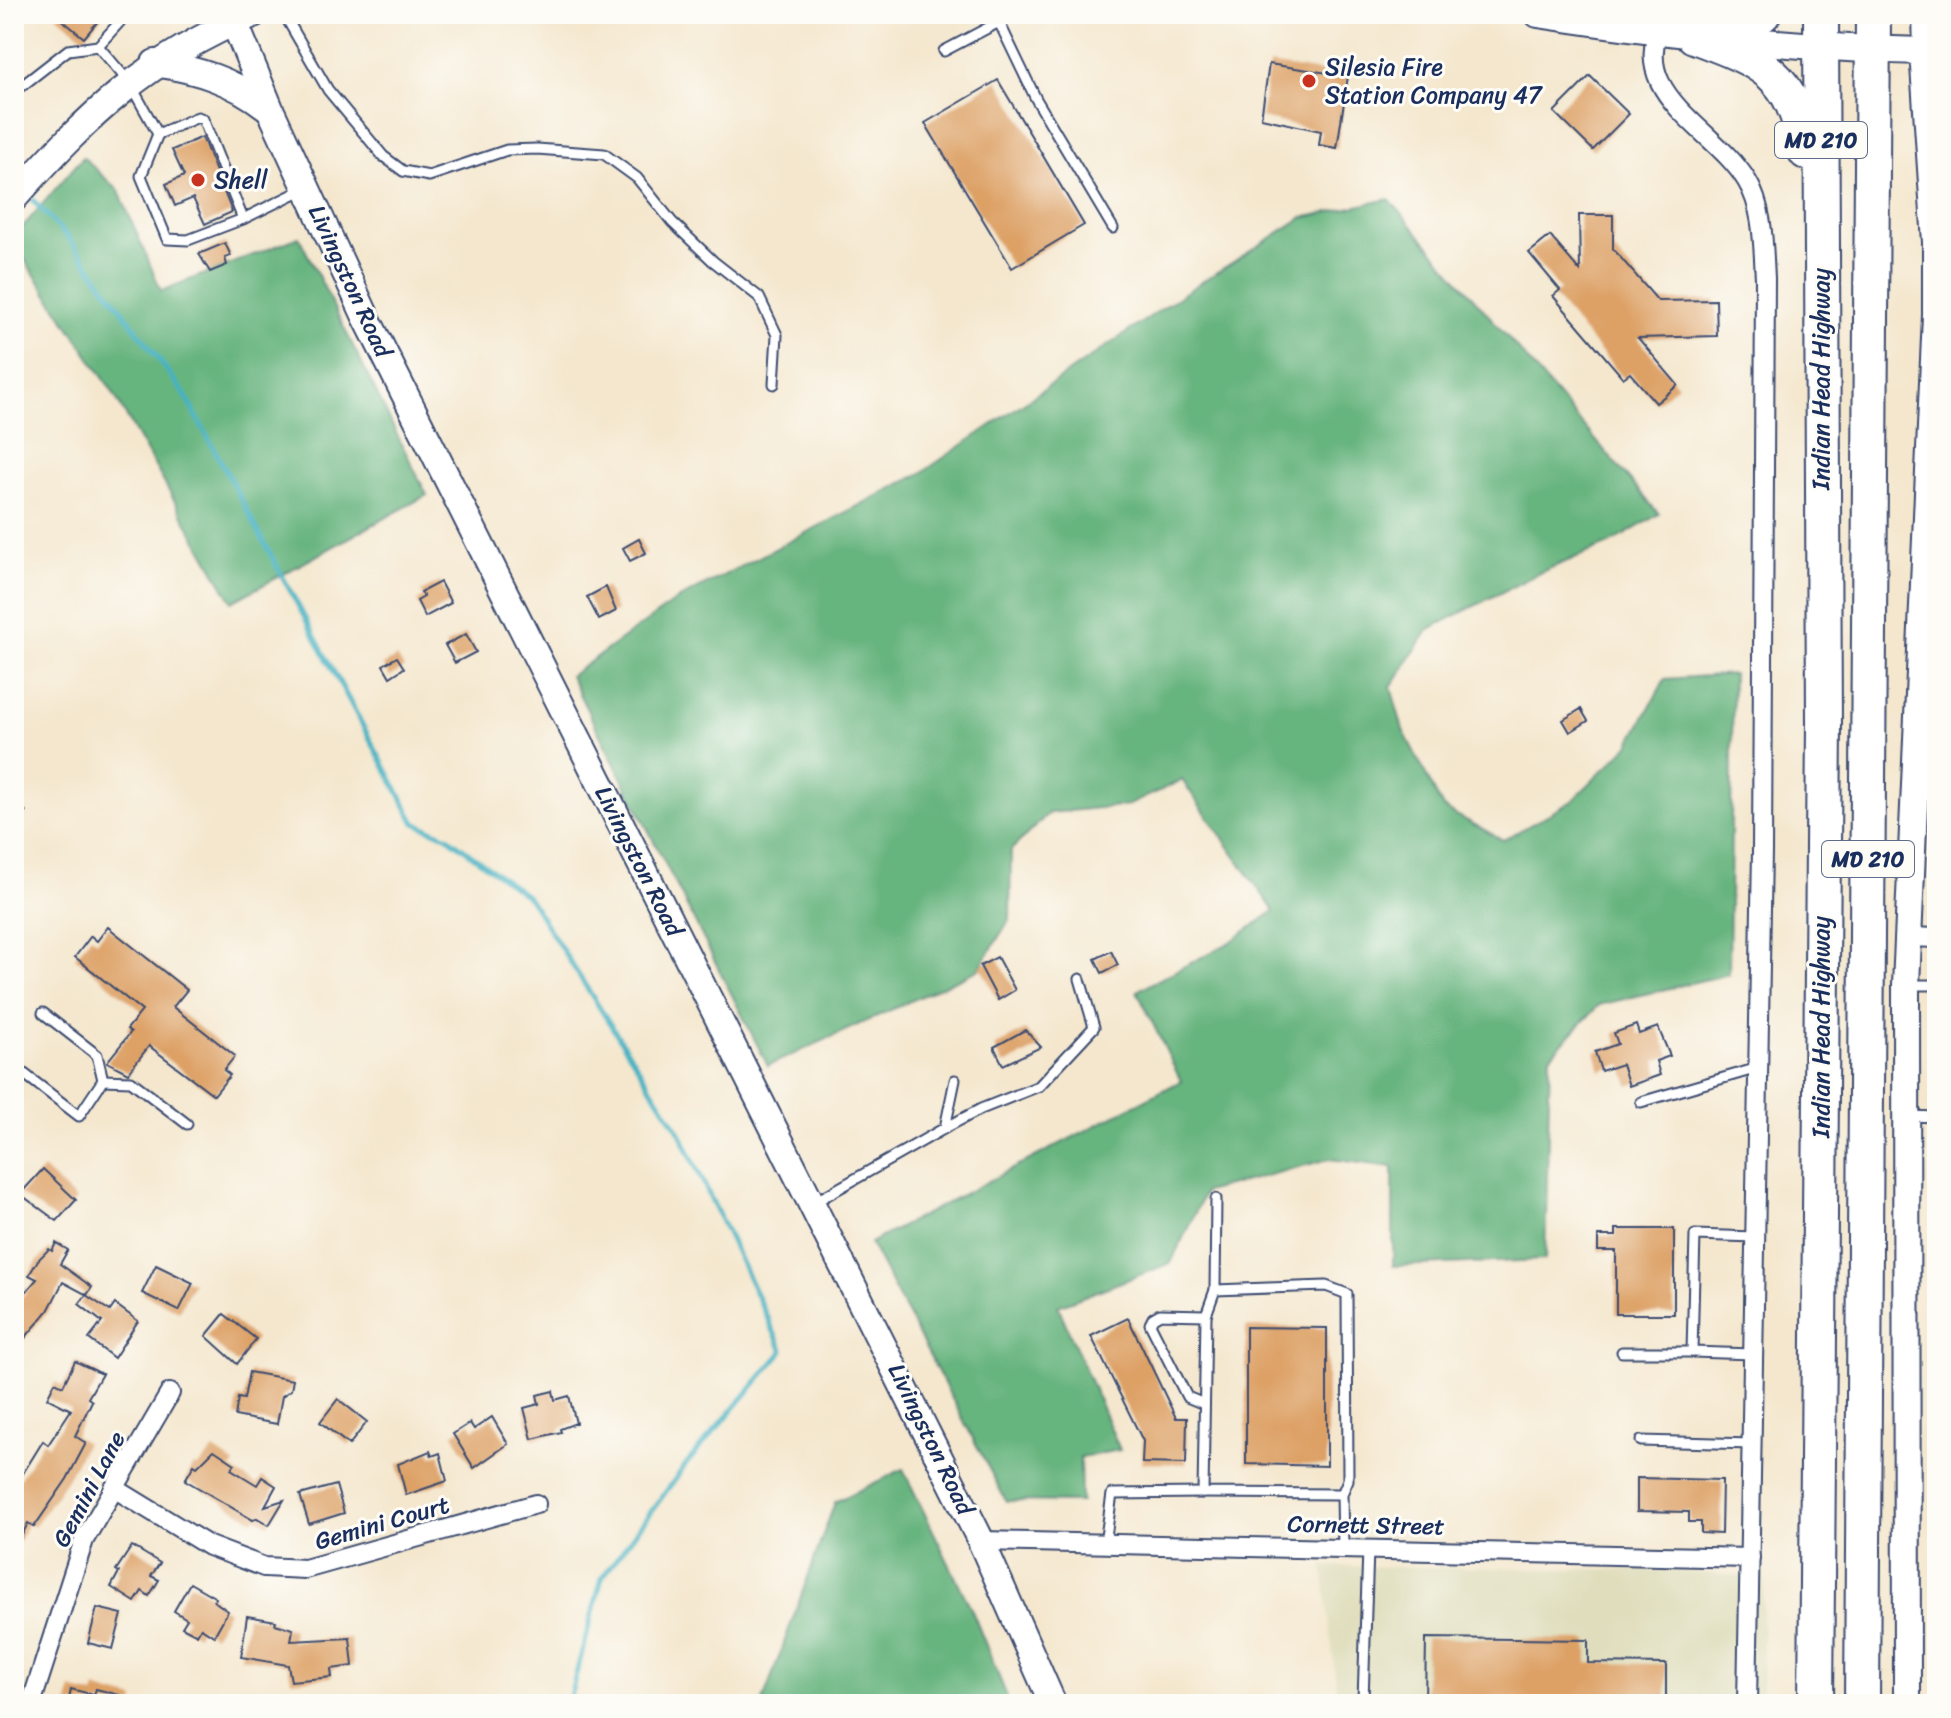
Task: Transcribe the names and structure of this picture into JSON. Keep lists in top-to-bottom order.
{
  "streets": {
    "highway": ["MD 210", "Indian Head Highway"],
    "main road": ["Livingston Road"],
    "street": ["Gemini Lane", "Gemini Court", "Cornett Street"]
  },
  "crossings": [
    ["Livingston Road", "Cornett Street"],
    ["Gemini Lane", "Gemini Court"]
  ],
  "places": ["Silesia Fire Station Company 47", "Shell"]
}
